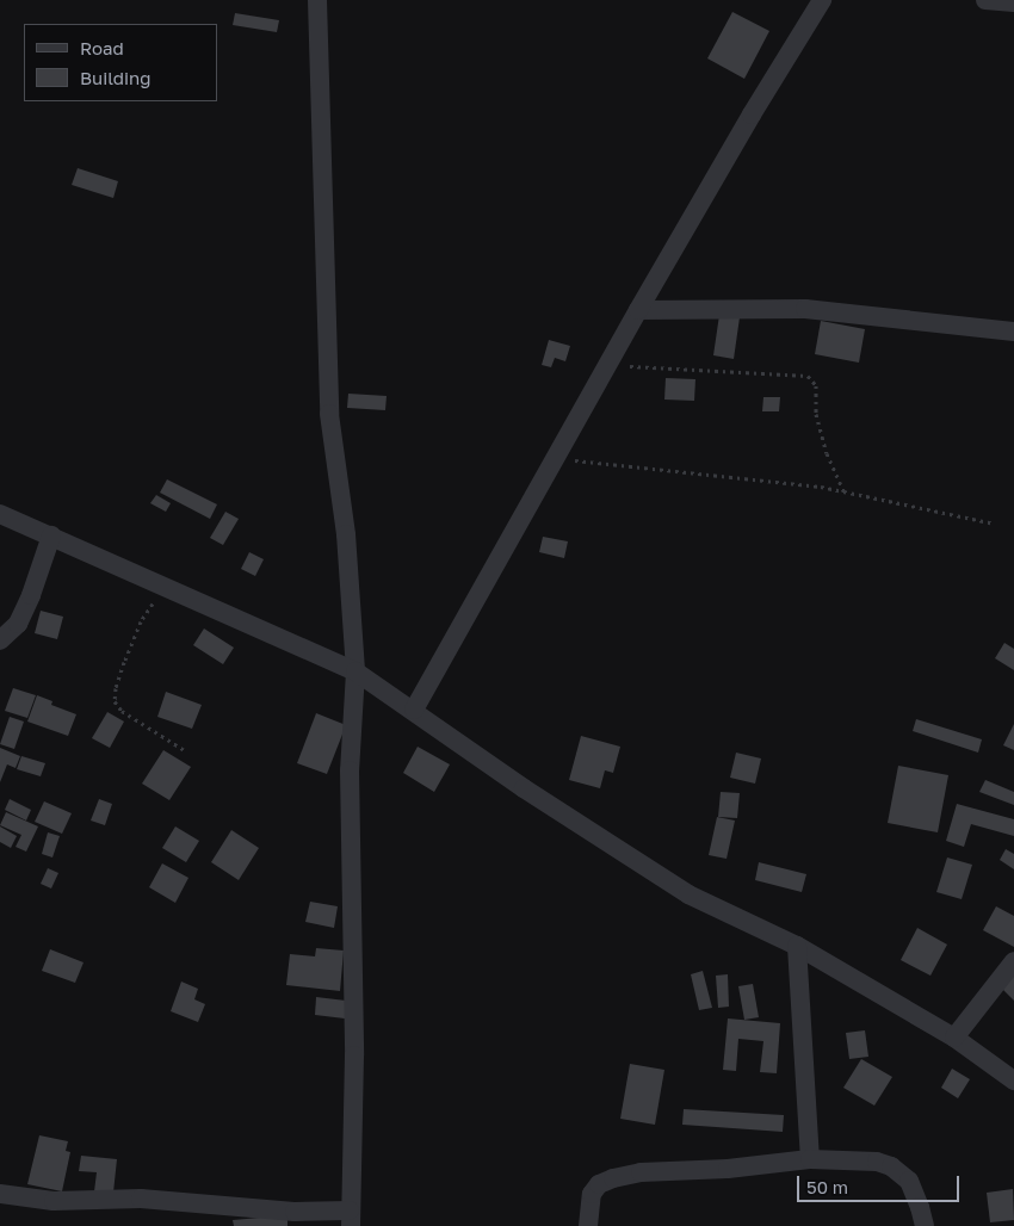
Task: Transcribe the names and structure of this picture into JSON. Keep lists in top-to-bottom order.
{
  "legend": ["Road", "Building"],
  "scale_bar": "50 m"
}
